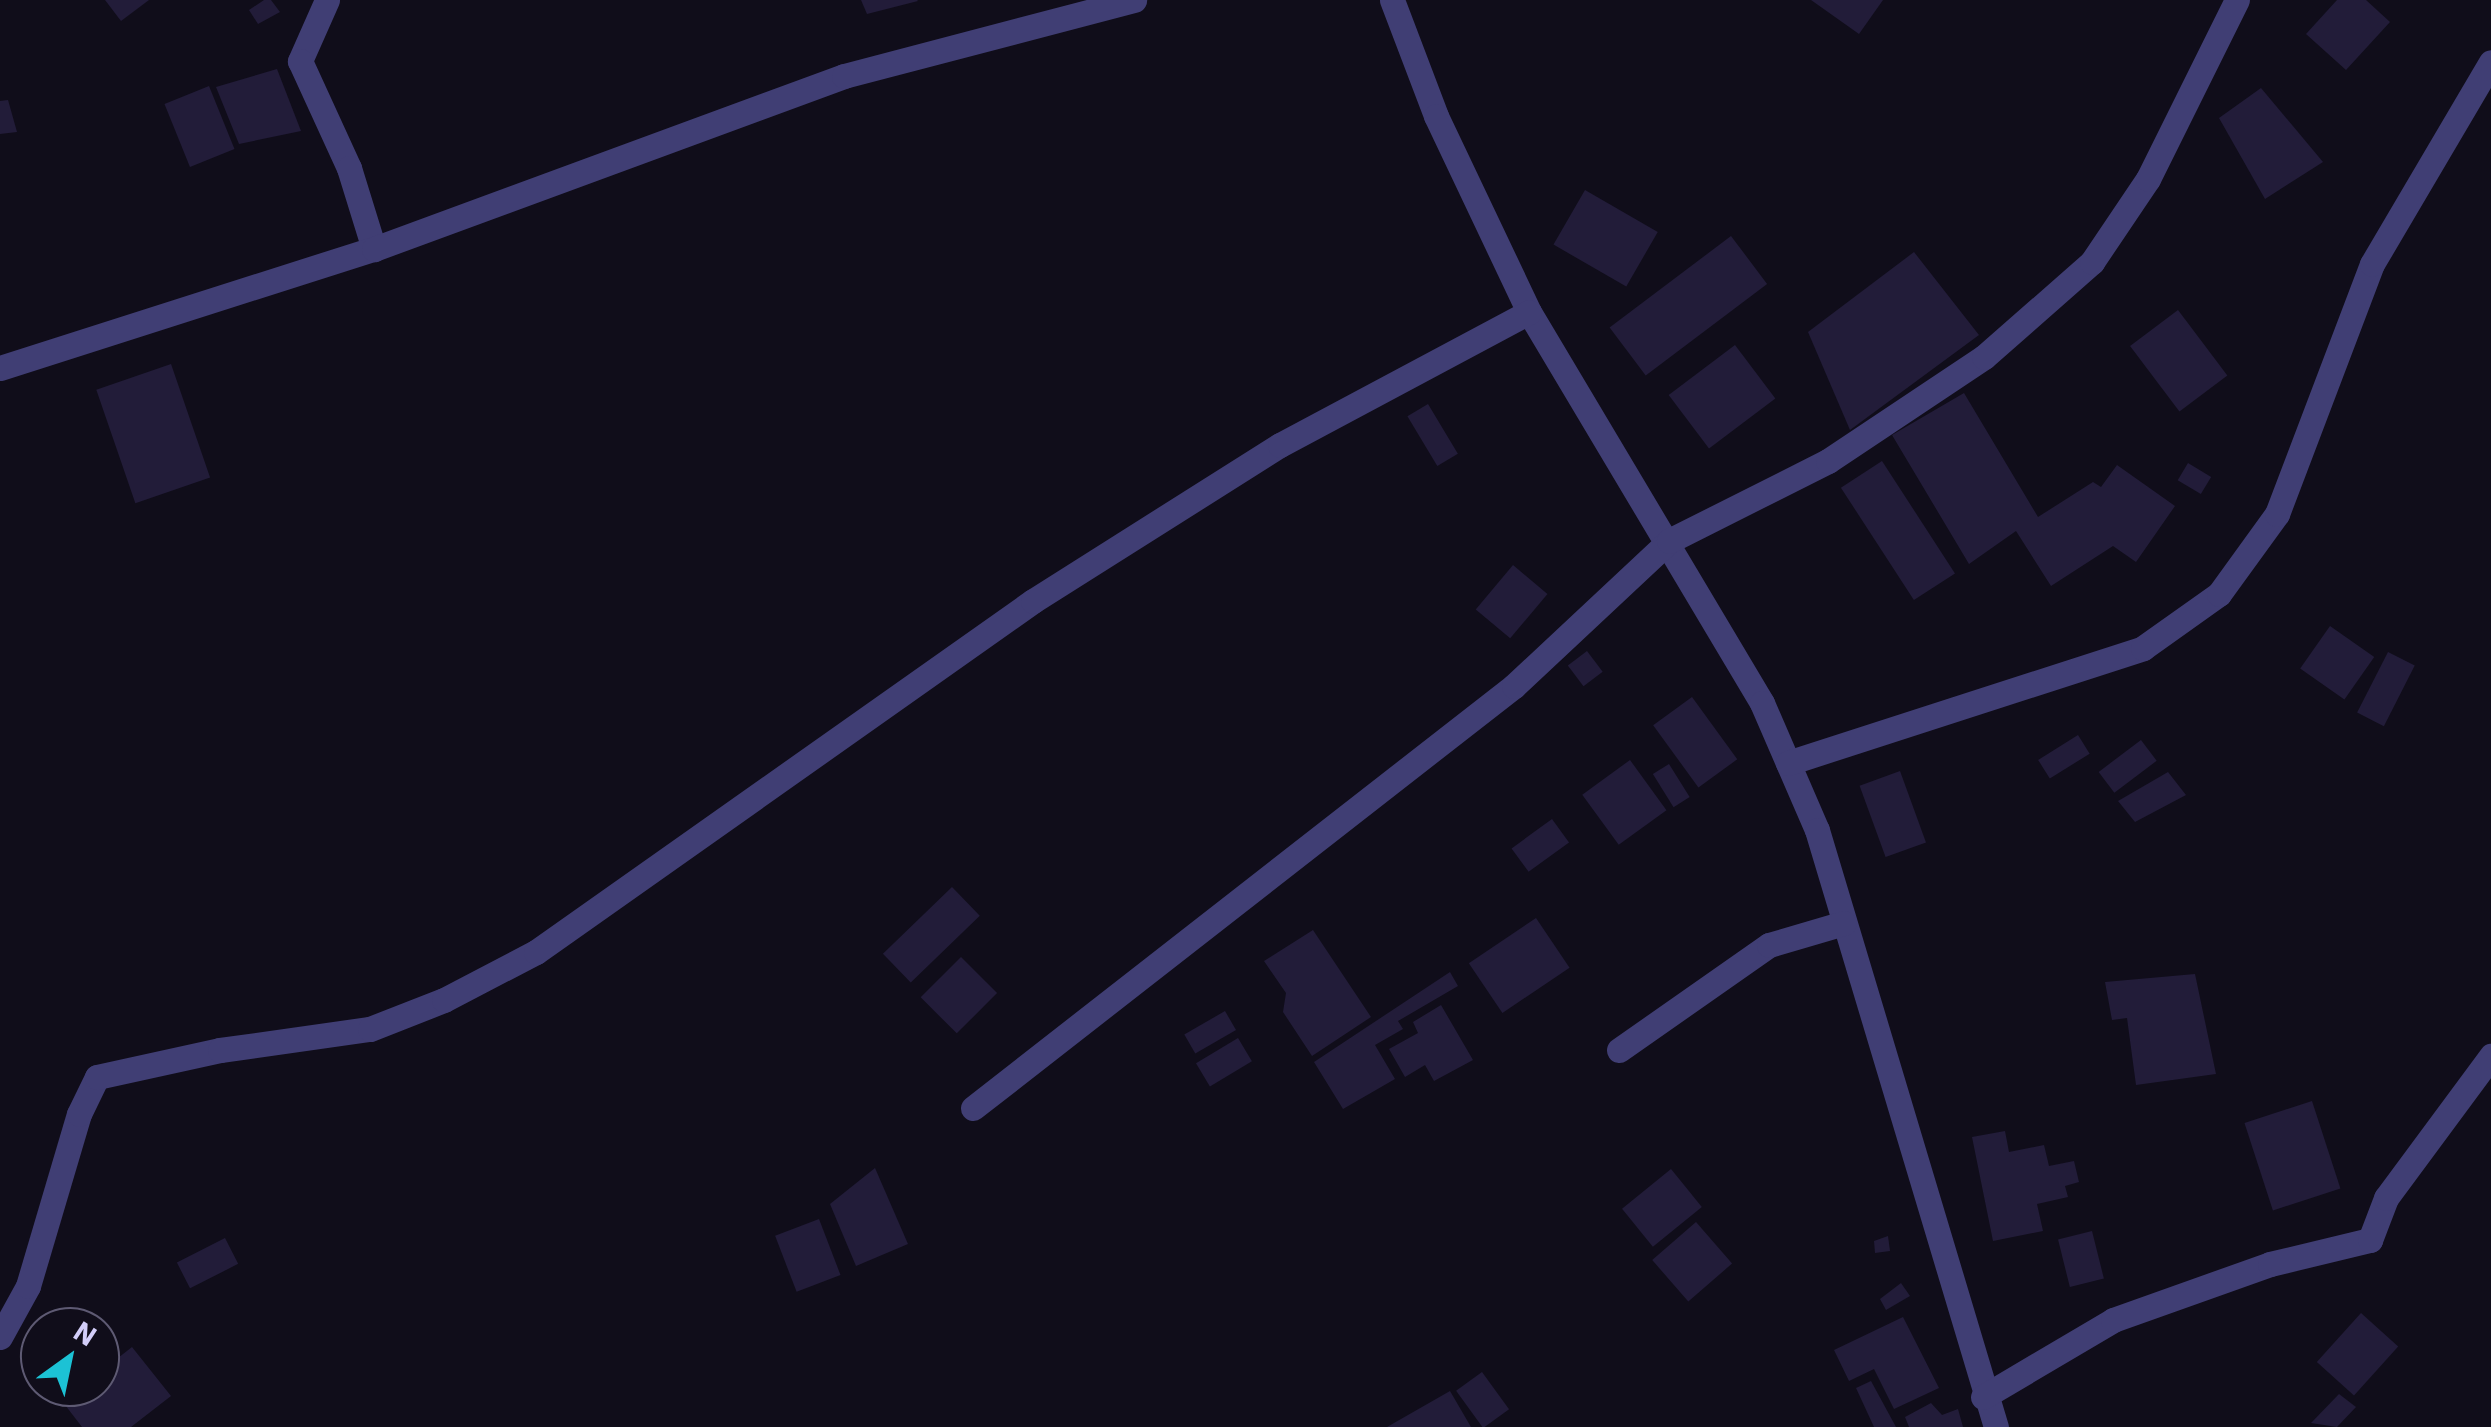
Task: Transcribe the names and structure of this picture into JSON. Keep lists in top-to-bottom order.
{
  "north": "top right"
}
